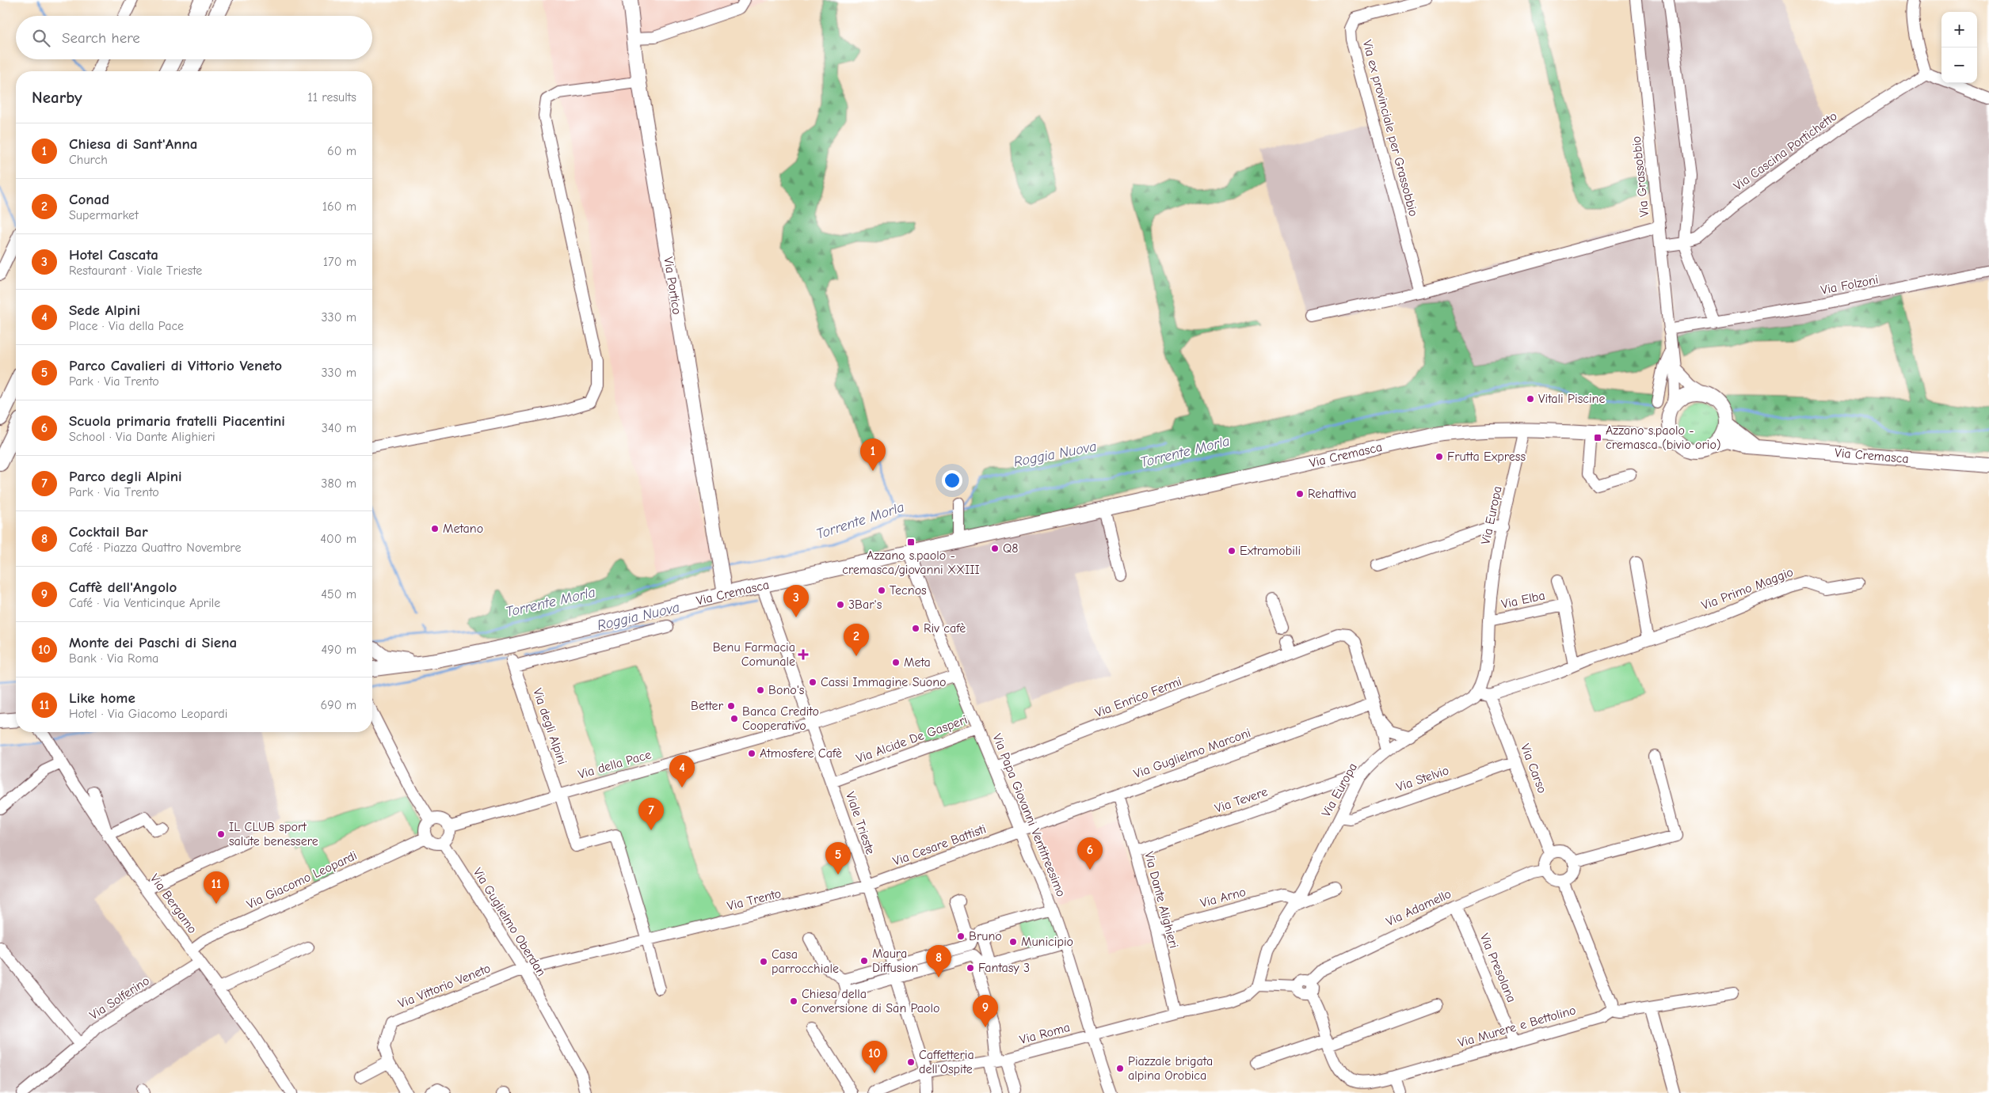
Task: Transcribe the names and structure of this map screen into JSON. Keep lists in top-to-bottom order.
{
  "streets": {
    "main road": ["Via Portico", "Via Cremasca"],
    "street": [
      "Via ex provinciale per Grassobbio",
      "Via Cascina Portichetto",
      "Via Grassobbio",
      "Via Folzoni",
      "Via Europa",
      "Via Primo Maggio",
      "Via Elba",
      "Via Enrico Fermi",
      "Via degli Alpini",
      "Via Alcide De Gasperi",
      "Via Guglielmo Marconi",
      "Via della Pace",
      "Via Carso",
      "Via Stelvio",
      "Via Tevere",
      "Via Papa Giovanni Ventitreesimo",
      "Viale Trieste",
      "Via Cesare Battisti",
      "Via Giacomo Leopardi",
      "Via Arno",
      "Via Trento",
      "Via Dante Alighieri",
      "Via Bergamo",
      "Via Adamello",
      "Via Guglielmo Oberdan",
      "Via Presolana",
      "Via Vittorio Veneto",
      "Via Solferino",
      "Via Murere e Bettolino",
      "Via Roma"
    ]
  },
  "crossings": [
    ["Via Cascina Portichetto", "Via Grassobbio"],
    ["Via Grassobbio", "Via Folzoni"],
    ["Via Grassobbio", "Via Cremasca"],
    ["Via Portico", "Via Cremasca"],
    ["Via Cremasca", "Via Europa"],
    ["Via Cremasca", "Via Papa Giovanni Ventitreesimo"],
    ["Via Cremasca", "Viale Trieste"],
    ["Via Europa", "Via Elba"],
    ["Via Europa", "Via Enrico Fermi"],
    ["Via Europa", "Via Stelvio"],
    ["Via Europa", "Via Tevere"],
    ["Via Europa", "Via Arno"],
    ["Via Primo Maggio", "Via Elba"],
    ["Via Primo Maggio", "Via Carso"],
    ["Via Enrico Fermi", "Via Guglielmo Marconi"],
    ["Via Enrico Fermi", "Via Papa Giovanni Ventitreesimo"],
    ["Via degli Alpini", "Via della Pace"],
    ["Via Alcide De Gasperi", "Via Papa Giovanni Ventitreesimo"],
    ["Via Alcide De Gasperi", "Viale Trieste"],
    ["Via Guglielmo Marconi", "Via Papa Giovanni Ventitreesimo"],
    ["Via Guglielmo Marconi", "Via Cesare Battisti"],
    ["Via Guglielmo Marconi", "Via Dante Alighieri"],
    ["Via della Pace", "Via Papa Giovanni Ventitreesimo"],
    ["Via della Pace", "Viale Trieste"],
    ["Via della Pace", "Via Giacomo Leopardi"],
    ["Via della Pace", "Via Guglielmo Oberdan"],
    ["Via Carso", "Via Stelvio"],
    ["Via Carso", "Via Adamello"],
    ["Via Tevere", "Via Dante Alighieri"],
    ["Via Papa Giovanni Ventitreesimo", "Via Cesare Battisti"],
    ["Via Papa Giovanni Ventitreesimo", "Via Roma"],
    ["Viale Trieste", "Via Cesare Battisti"],
    ["Viale Trieste", "Via Trento"],
    ["Viale Trieste", "Via Roma"],
    ["Via Cesare Battisti", "Via Trento"],
    ["Via Giacomo Leopardi", "Via Bergamo"],
    ["Via Giacomo Leopardi", "Via Guglielmo Oberdan"],
    ["Via Arno", "Via Dante Alighieri"],
    ["Via Trento", "Via Guglielmo Oberdan"],
    ["Via Trento", "Via Vittorio Veneto"],
    ["Via Bergamo", "Via Solferino"],
    ["Via Adamello", "Via Presolana"],
    ["Via Adamello", "Via Murere e Bettolino"],
    ["Via Guglielmo Oberdan", "Via Vittorio Veneto"],
    ["Via Presolana", "Via Murere e Bettolino"]
  ],
  "water": ["Torrente Morla", "Roggia Nuova"],
  "places": {
    "other": [
      "Vitali Piscine",
      "Frutta Express",
      "Rehattiva",
      "Metano",
      "Q8",
      "Extramobili",
      "Tecnos",
      "3Bar's",
      "Riv cafè",
      "Meta",
      "Cassi Immagine Suono",
      "Bono's",
      "Better",
      "Banca Credito Cooperativo",
      "Atmosfere Cafè",
      "IL CLUB sport salute benessere",
      "Bruno",
      "Municipio",
      "Maura Diffusion",
      "Casa parrocchiale",
      "Fantasy 3",
      "Chiesa della Conversione di San Paolo",
      "Caffetteria dell'Ospite",
      "Piazzale brigata alpina Orobica"
    ],
    "transit": ["Azzano s.paolo - cremasca (bivio orio)", "Azzano s.paolo - cremasca/giovanni XXIII"],
    "health": ["Benu Farmacia Comunale"]
  },
  "page": {
    "map_buttons": ["+", "−"],
    "search": "Search here",
    "heading": ["Nearby", "11 results"],
    "list": [
      {
        "mark": "1",
        "name": "Chiesa di Sant'Anna",
        "note": "Church",
        "value": "60 m"
      },
      {
        "mark": "2",
        "name": "Conad",
        "note": "Supermarket",
        "value": "160 m"
      },
      {
        "mark": "3",
        "name": "Hotel Cascata",
        "note": "Restaurant · Viale Trieste",
        "value": "170 m"
      },
      {
        "mark": "4",
        "name": "Sede Alpini",
        "note": "Place · Via della Pace",
        "value": "330 m"
      },
      {
        "mark": "5",
        "name": "Parco Cavalieri di Vittorio Veneto",
        "note": "Park · Via Trento",
        "value": "330 m"
      },
      {
        "mark": "6",
        "name": "Scuola primaria fratelli Piacentini",
        "note": "School · Via Dante Alighieri",
        "value": "340 m"
      },
      {
        "mark": "7",
        "name": "Parco degli Alpini",
        "note": "Park · Via Trento",
        "value": "380 m"
      },
      {
        "mark": "8",
        "name": "Cocktail Bar",
        "note": "Café · Piazza Quattro Novembre",
        "value": "400 m"
      },
      {
        "mark": "9",
        "name": "Caffè dell'Angolo",
        "note": "Café · Via Venticinque Aprile",
        "value": "450 m"
      },
      {
        "mark": "10",
        "name": "Monte dei Paschi di Siena",
        "note": "Bank · Via Roma",
        "value": "490 m"
      },
      {
        "mark": "11",
        "name": "Like home",
        "note": "Hotel · Via Giacomo Leopardi",
        "value": "690 m"
      }
    ],
    "pins": [
      "1",
      "3",
      "2",
      "4",
      "7",
      "6",
      "5",
      "11",
      "8",
      "9",
      "10"
    ]
  }
}
